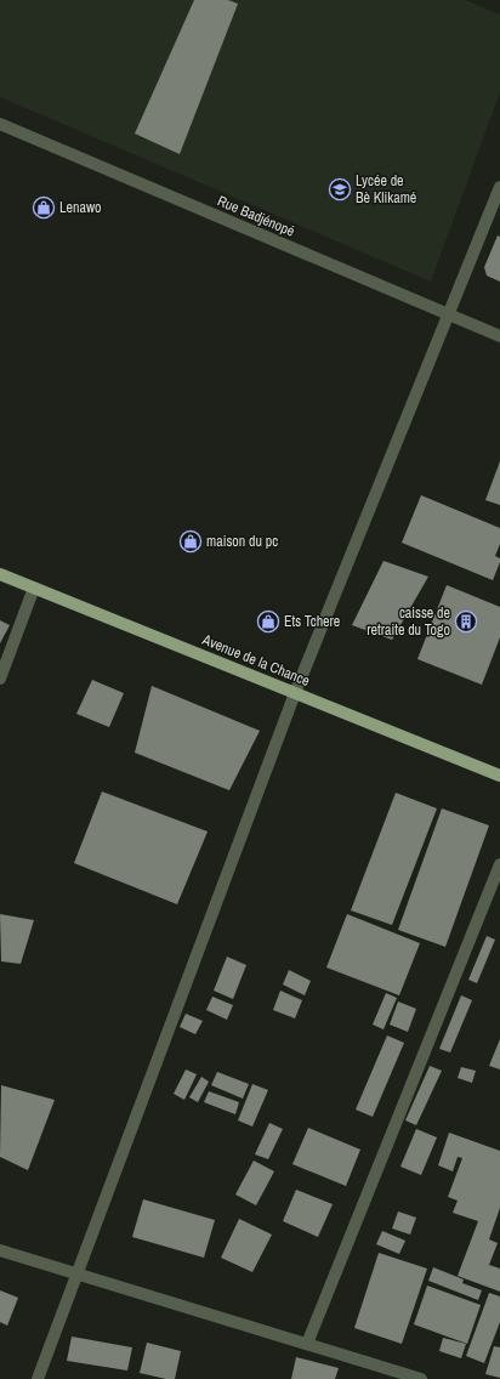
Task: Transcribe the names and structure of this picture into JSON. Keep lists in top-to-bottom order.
{
  "streets": {
    "main road": ["Avenue de la Chance"],
    "street": ["Rue Badjénopé"]
  },
  "places": {
    "school or university": ["Lycée de Bè Klikamé"],
    "shop": ["Lenawo", "maison du pc", "Ets Tchere"],
    "building": ["caisse de retraite du Togo"]
  }
}
